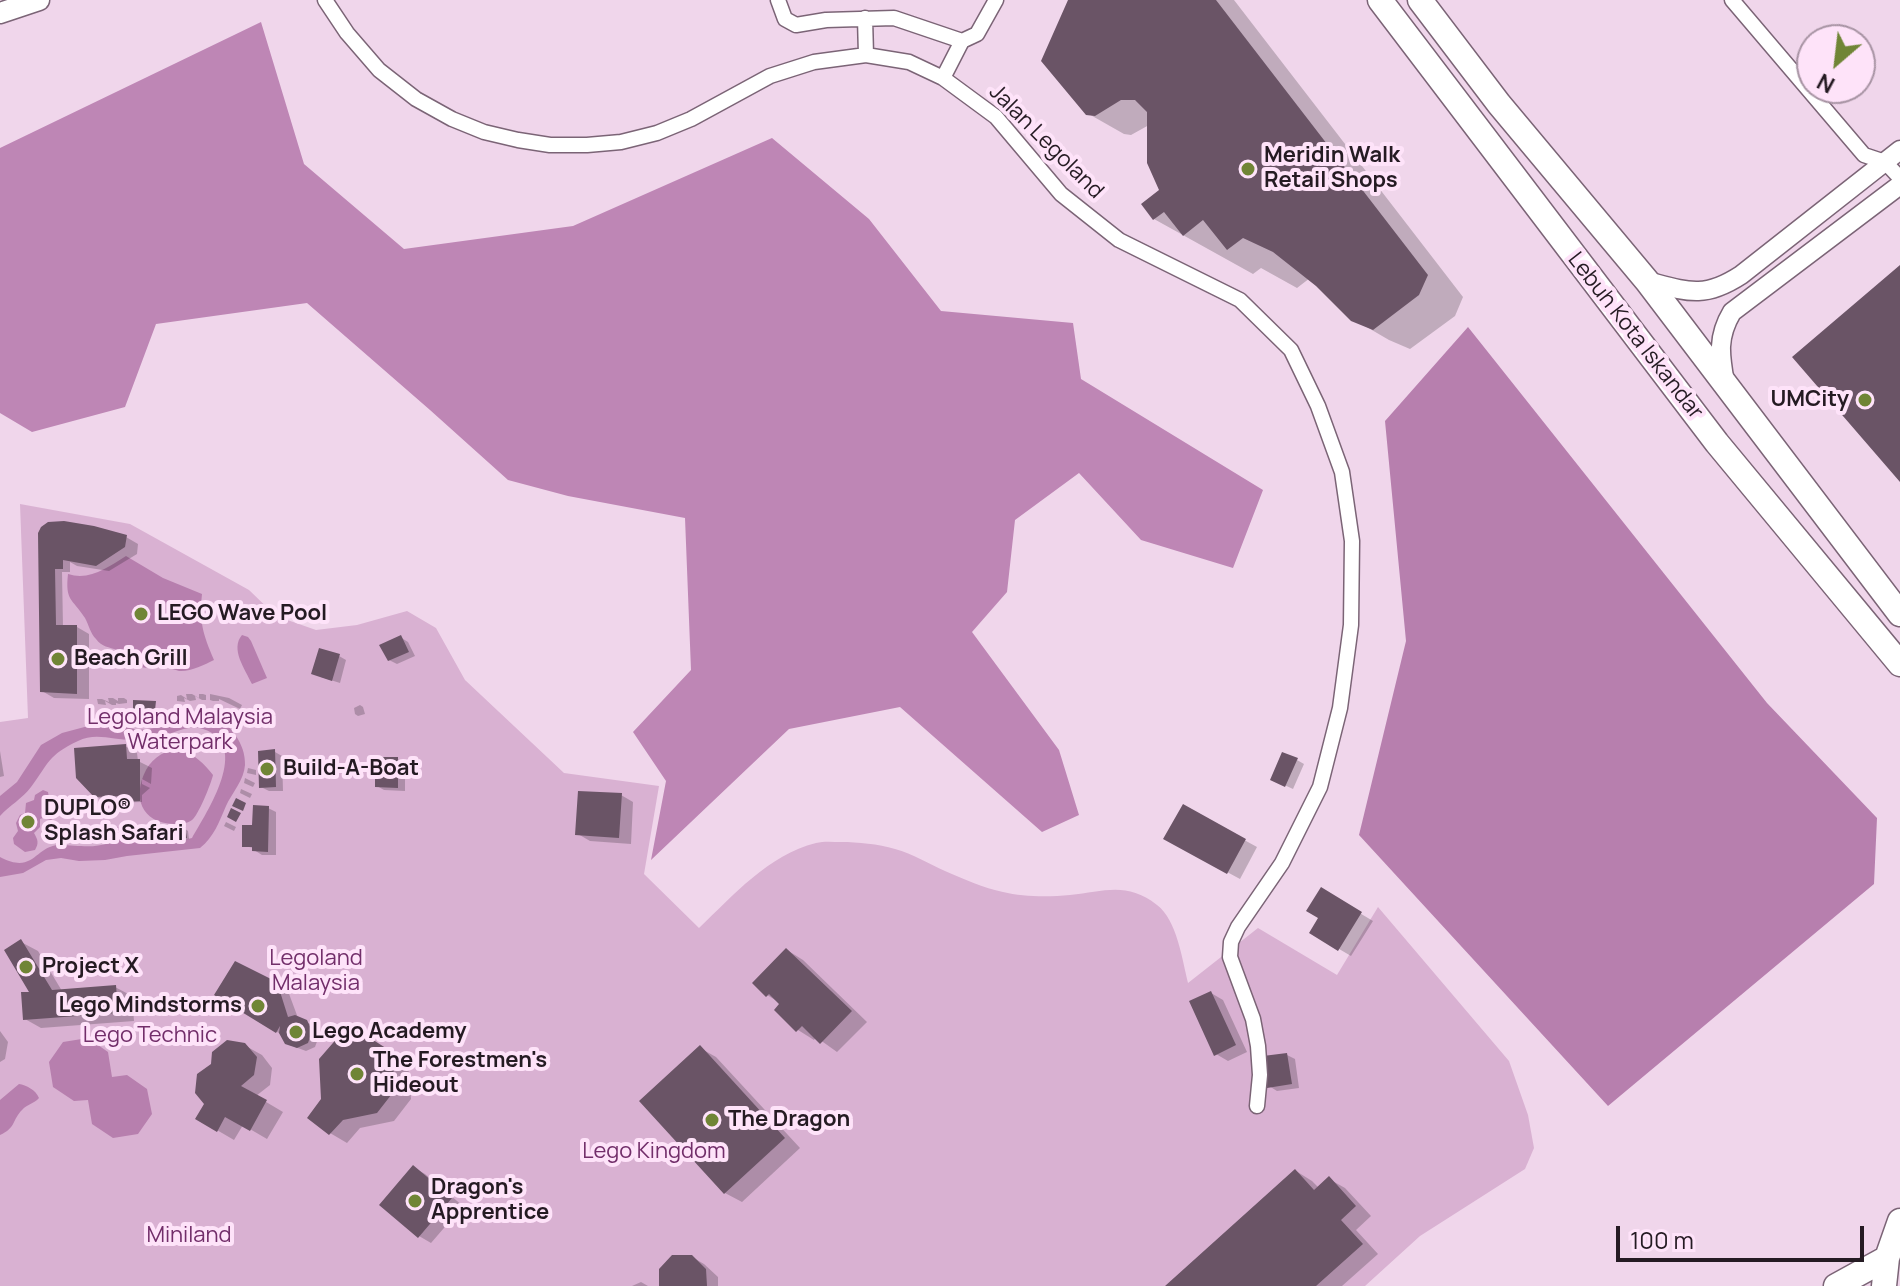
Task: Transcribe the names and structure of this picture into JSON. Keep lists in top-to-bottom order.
{
  "streets": {
    "highway": ["Lebuh Kota Iskandar"],
    "street": ["Jalan Legoland"]
  },
  "parks": [
    "Legoland Malaysia Waterpark",
    "Legoland Malaysia",
    "Lego Technic",
    "Lego Kingdom",
    "Miniland"
  ],
  "places": [
    "Meridin Walk Retail Shops",
    "UMCity",
    "LEGO Wave Pool",
    "Beach Grill",
    "Build-A-Boat",
    "DUPLO® Splash Safari",
    "Project X",
    "Lego Mindstorms",
    "Lego Academy",
    "The Forestmen's Hideout",
    "The Dragon",
    "Dragon's Apprentice"
  ],
  "scale_bar": "100 m",
  "north": "bottom left"
}
